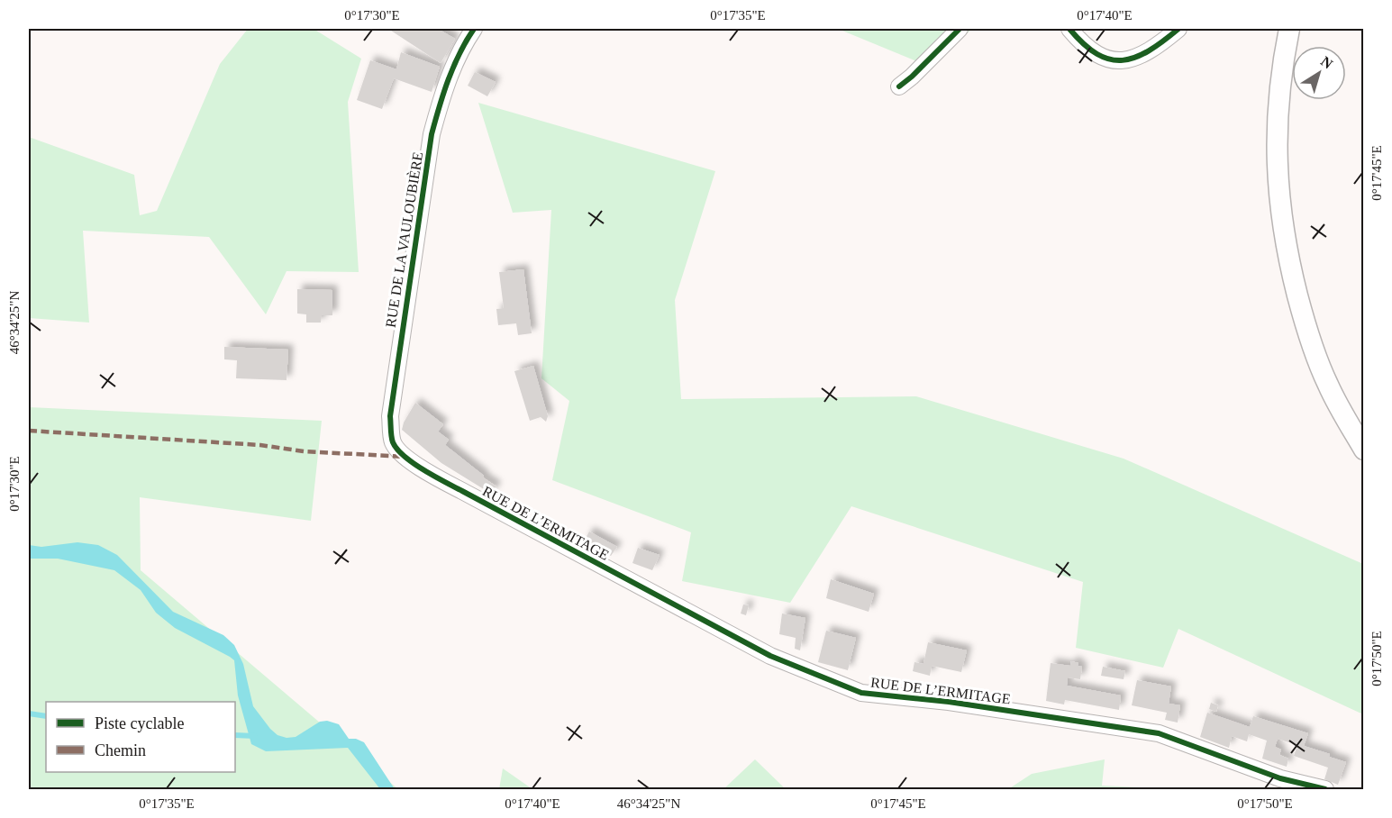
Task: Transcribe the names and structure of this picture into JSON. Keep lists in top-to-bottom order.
{
  "streets": {
    "street": ["RUE DE LA VAULOUBIÈRE", "RUE DE L’ERMITAGE"]
  },
  "crossings": [
    ["RUE DE LA VAULOUBIÈRE", "RUE DE L’ERMITAGE"]
  ],
  "legend": ["Piste cyclable", "Chemin"],
  "north": "top right",
  "coordinates": [
    "0°17'30\"E",
    "0°17'35\"E",
    "0°17'40\"E",
    "0°17'45\"E",
    "46°34'25\"N",
    "0°17'50\"E"
  ]
}
